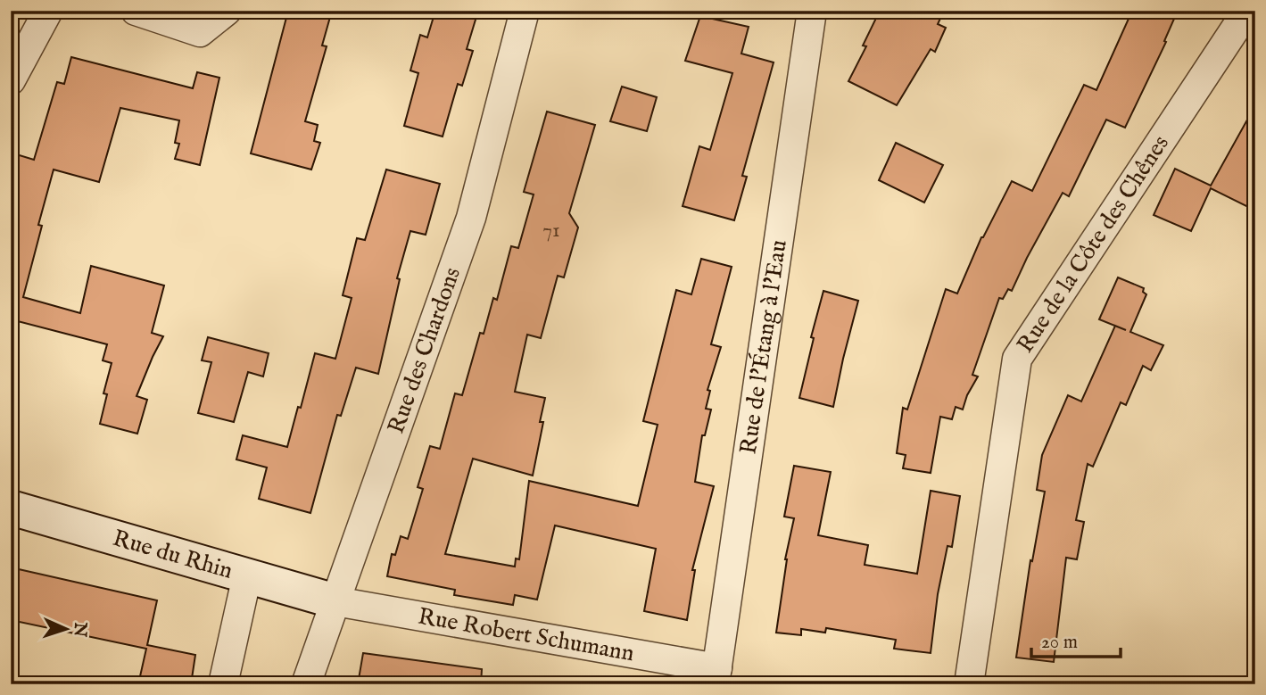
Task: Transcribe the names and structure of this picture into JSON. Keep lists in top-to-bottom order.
{
  "streets": {
    "street": [
      "Rue de la Côte des Chênes",
      "Rue de l'Étang à l'Eau",
      "Rue des Chardons",
      "Rue du Rhin",
      "Rue Robert Schumann"
    ]
  },
  "crossings": [
    ["Rue de l'Étang à l'Eau", "Rue Robert Schumann"],
    ["Rue des Chardons", "Rue du Rhin"],
    ["Rue des Chardons", "Rue Robert Schumann"],
    ["Rue du Rhin", "Rue Robert Schumann"]
  ],
  "house_numbers": ["71"],
  "scale_bar": "20 m",
  "north": "right"
}
